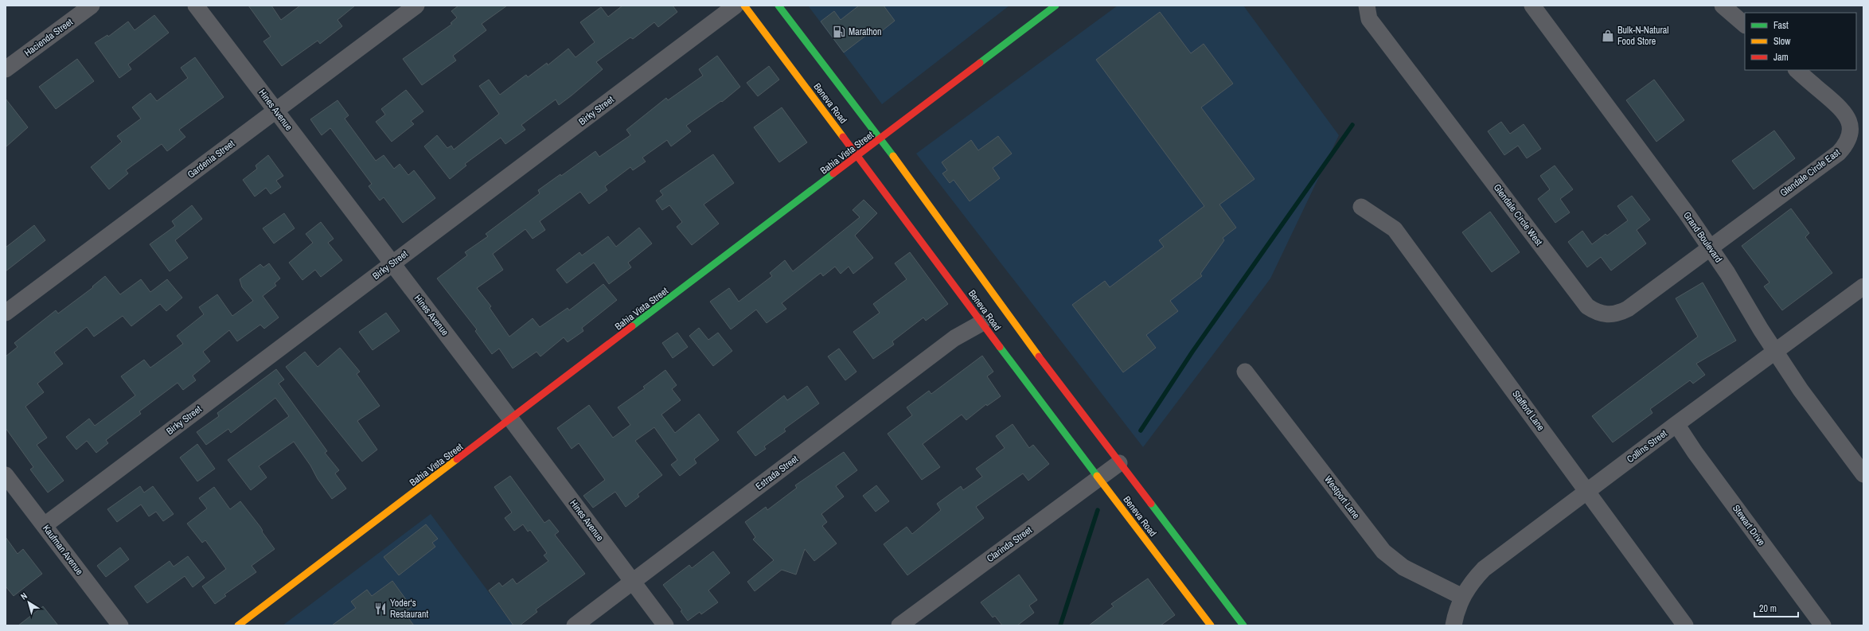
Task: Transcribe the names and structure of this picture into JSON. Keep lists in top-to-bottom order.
{
  "streets": {
    "main road": ["Beneva Road", "Bahia Vista Street"],
    "street": [
      "Hacienda Street",
      "Hines Avenue",
      "Birky Street",
      "Gardenia Street",
      "Glendale Circle East",
      "Glendale Circle West",
      "Grand Boulevard",
      "Stafford Lane",
      "Collins Street",
      "Estrada Street",
      "Westport Lane",
      "Stewart Drive",
      "Clarinda Street",
      "Kaufman Avenue"
    ]
  },
  "crossings": [
    ["Beneva Road", "Bahia Vista Street"],
    ["Beneva Road", "Estrada Street"],
    ["Beneva Road", "Clarinda Street"],
    ["Hines Avenue", "Birky Street"],
    ["Hines Avenue", "Bahia Vista Street"],
    ["Hines Avenue", "Gardenia Street"],
    ["Hines Avenue", "Estrada Street"],
    ["Birky Street", "Kaufman Avenue"],
    ["Glendale Circle East", "Glendale Circle West"],
    ["Glendale Circle East", "Grand Boulevard"],
    ["Glendale Circle West", "Grand Boulevard"],
    ["Grand Boulevard", "Collins Street"],
    ["Stafford Lane", "Collins Street"],
    ["Collins Street", "Westport Lane"],
    ["Collins Street", "Stewart Drive"]
  ],
  "places": {
    "fuel station": ["Marathon"],
    "shop": ["Bulk-N-Natural Food Store"],
    "restaurant": ["Yoder‘s Restaurant"]
  },
  "legend": ["Fast", "Slow", "Jam"],
  "scale_bar": "20 m",
  "north": "top left"
}
